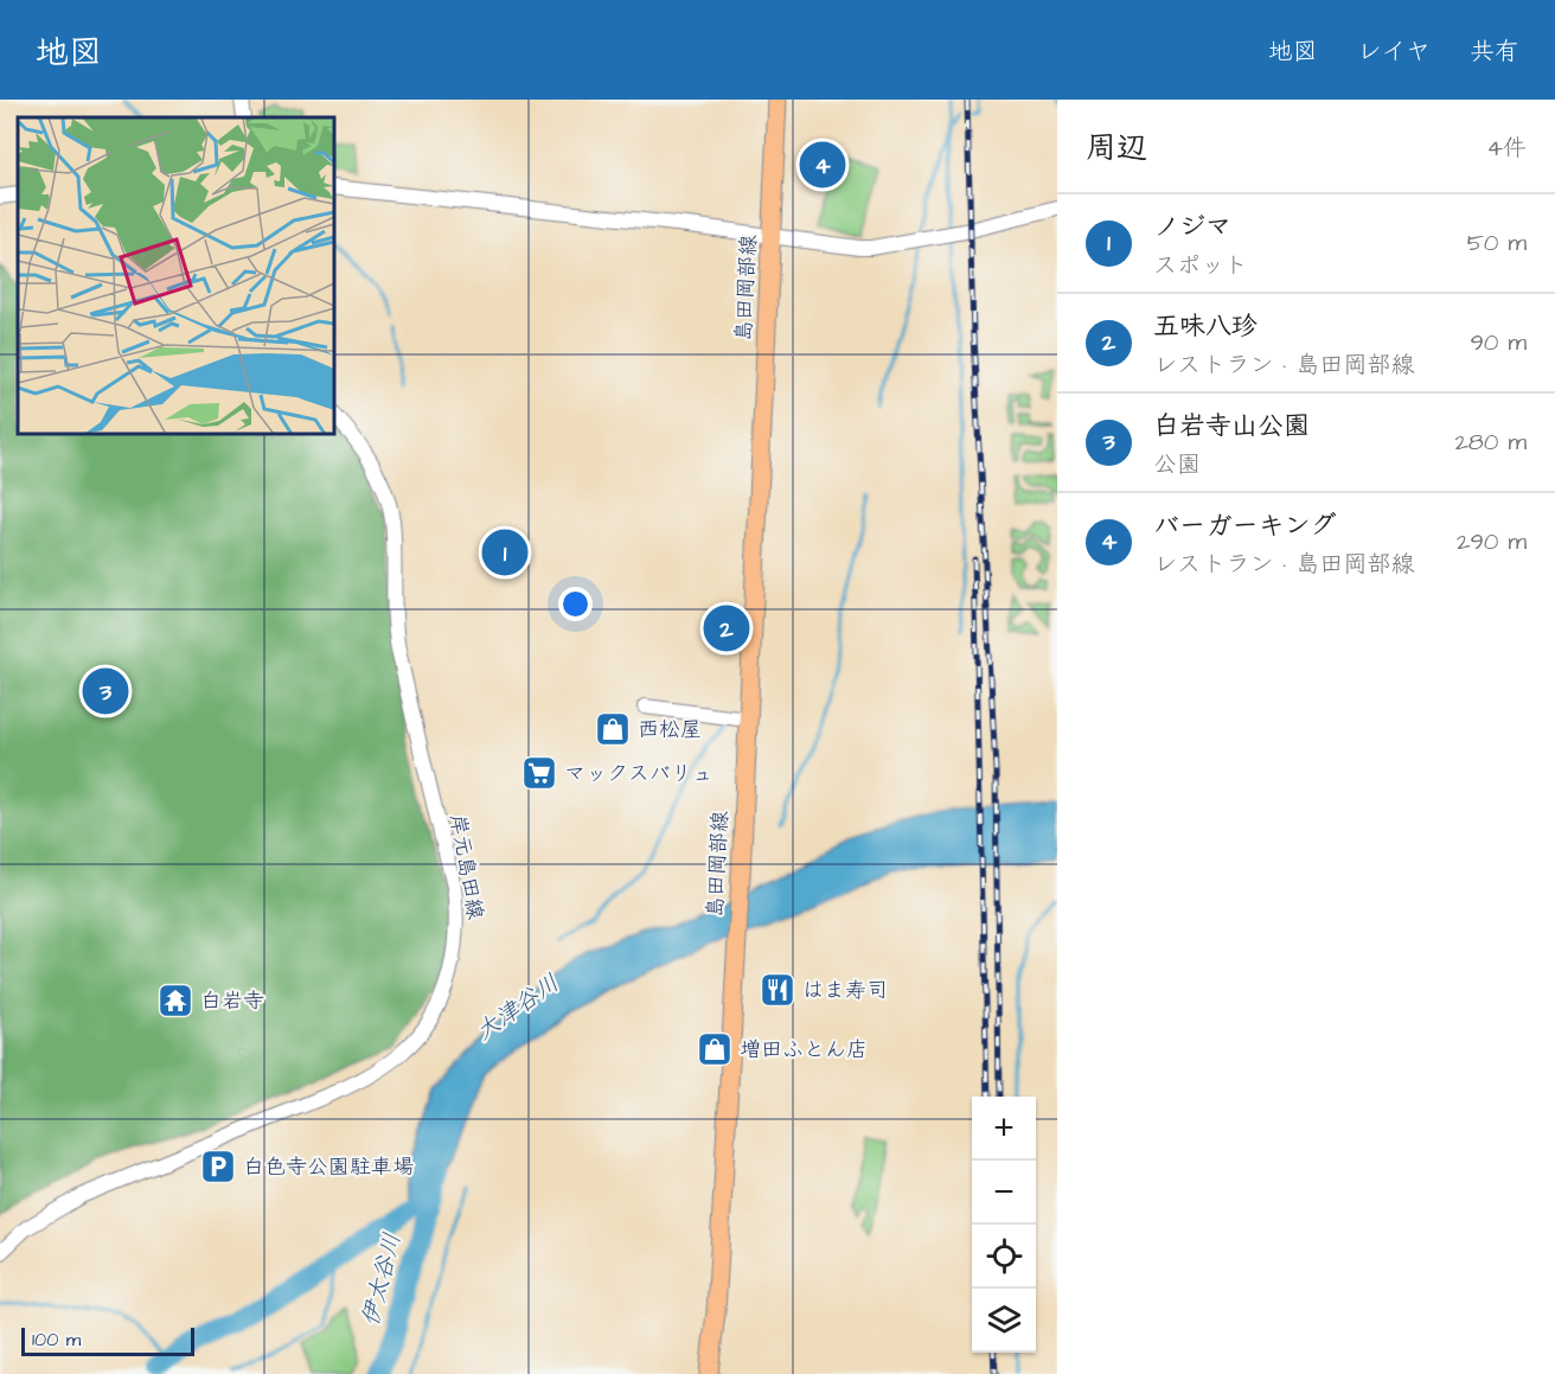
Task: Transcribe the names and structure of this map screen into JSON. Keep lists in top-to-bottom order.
{
  "streets": {
    "main road": ["島田岡部線"],
    "street": ["岸元島田線"]
  },
  "water": ["大津谷川", "伊太谷川"],
  "places": {
    "shop": ["西松屋", "増田ふとん店"],
    "supermarket": ["マックスバリュ"],
    "restaurant": ["はま寿司"],
    "temple": ["白岩寺"],
    "parking": ["白色寺公園駐車場"]
  },
  "scale_bar": "100 m",
  "page": {
    "header": "地図",
    "nav": ["地図", "レイヤ", "共有"],
    "heading": ["周辺", "4件"],
    "pins": [
      "4",
      "1",
      "2",
      "3"
    ],
    "list": [
      {
        "mark": "1",
        "name": "ノジマ",
        "note": "スポット",
        "value": "50 m"
      },
      {
        "mark": "2",
        "name": "五味八珍",
        "note": "レストラン · 島田岡部線",
        "value": "90 m"
      },
      {
        "mark": "3",
        "name": "白岩寺山公園",
        "note": "公園",
        "value": "280 m"
      },
      {
        "mark": "4",
        "name": "バーガーキング",
        "note": "レストラン · 島田岡部線",
        "value": "290 m"
      }
    ],
    "map_buttons": ["+", "−"],
    "scale": "100 m"
  }
}
